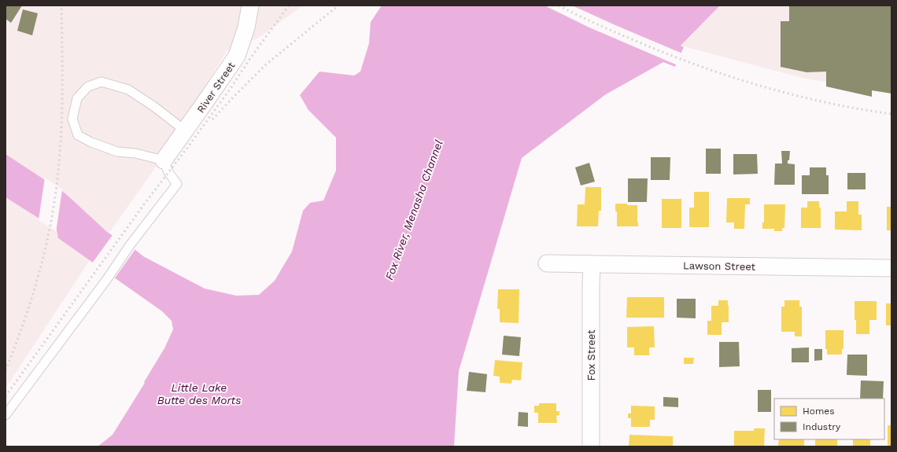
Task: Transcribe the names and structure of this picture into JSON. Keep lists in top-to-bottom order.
{
  "streets": {
    "street": ["River Street", "Lawson Street", "Fox Street"]
  },
  "crossings": [
    ["Lawson Street", "Fox Street"]
  ],
  "water": ["Fox River, Menasha Channel", "Little Lake Butte des Morts"],
  "legend": ["Homes", "Industry"]
}
